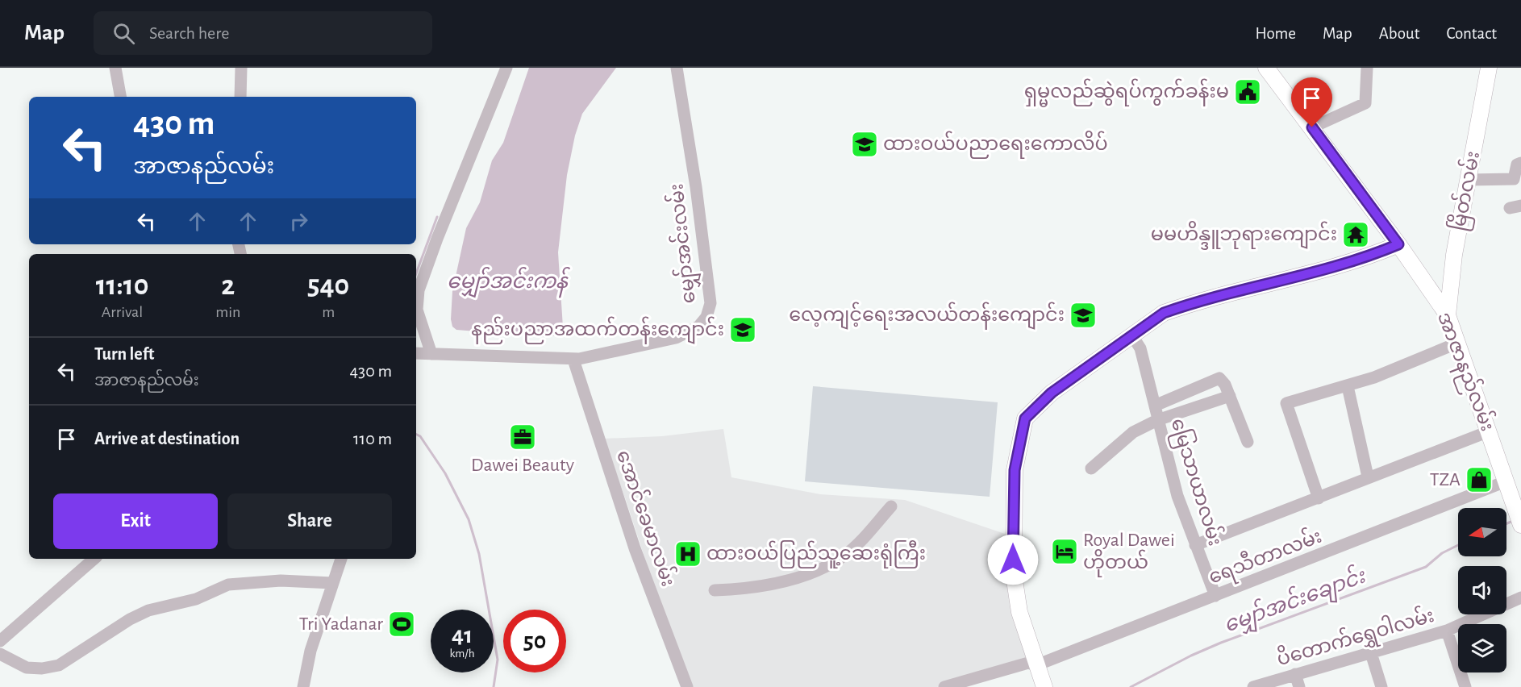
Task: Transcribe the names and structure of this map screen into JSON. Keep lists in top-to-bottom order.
{
  "streets": {
    "main road": ["မြိတ်လမ်း", "အာဇာနည်လမ်း"],
    "street": [
      "မျှော်အင်းလမ်း",
      "မြေသာယာလမ်း",
      "အောင်ခေမာလမ်း",
      "ရေသီတာလမ်း",
      "ပိတောက်ရွှေဝါလမ်း"
    ]
  },
  "crossings": [
    ["မြိတ်လမ်း", "အာဇာနည်လမ်း"],
    ["မျှော်အင်းလမ်း", "အောင်ခေမာလမ်း"],
    ["အာဇာနည်လမ်း", "ရေသီတာလမ်း"],
    ["မြေသာယာလမ်း", "ရေသီတာလမ်း"]
  ],
  "water": ["မျှော်အင်းကန်", "မျှော်အင်းချောင်း"],
  "places": {
    "public building": ["ရှမ္မလည်ဆွဲရပ်ကွက်ခန်းမ"],
    "school or university": ["ထားဝယ်ပညာရေးကောလိပ်", "လေ့ကျင့်ရေးအလယ်တန်းကျောင်း", "နည်းပညာအထက်တန်းကျောင်း"],
    "temple": ["မမဟိန္ဒူဘုရားကျောင်း"],
    "office": ["Dawei Beauty"],
    "shop": ["TZA"],
    "hotel": ["Royal Dawei ဟိုတယ်"],
    "hospital": ["ထားဝယ်ပြည်သူ့ဆေးရုံကြီး"],
    "sports": ["Tri Yadanar"]
  },
  "north": "left",
  "page": {
    "header": "Map",
    "search": "Search here",
    "nav": [
      "Home",
      "Map",
      "About",
      "Contact"
    ],
    "turn": ["430 m", "အာဇာနည်လမ်း"],
    "eta": [
      "11:10",
      "Arrival",
      "2",
      "min",
      "540",
      "m"
    ],
    "list": [
      {
        "name": "Turn left",
        "note": "အာဇာနည်လမ်း",
        "value": "430 m"
      },
      {
        "name": "Arrive at destination",
        "value": "110 m"
      }
    ],
    "buttons": ["Exit", "Share"],
    "speed": "41 km/h",
    "limit": "50"
  }
}
